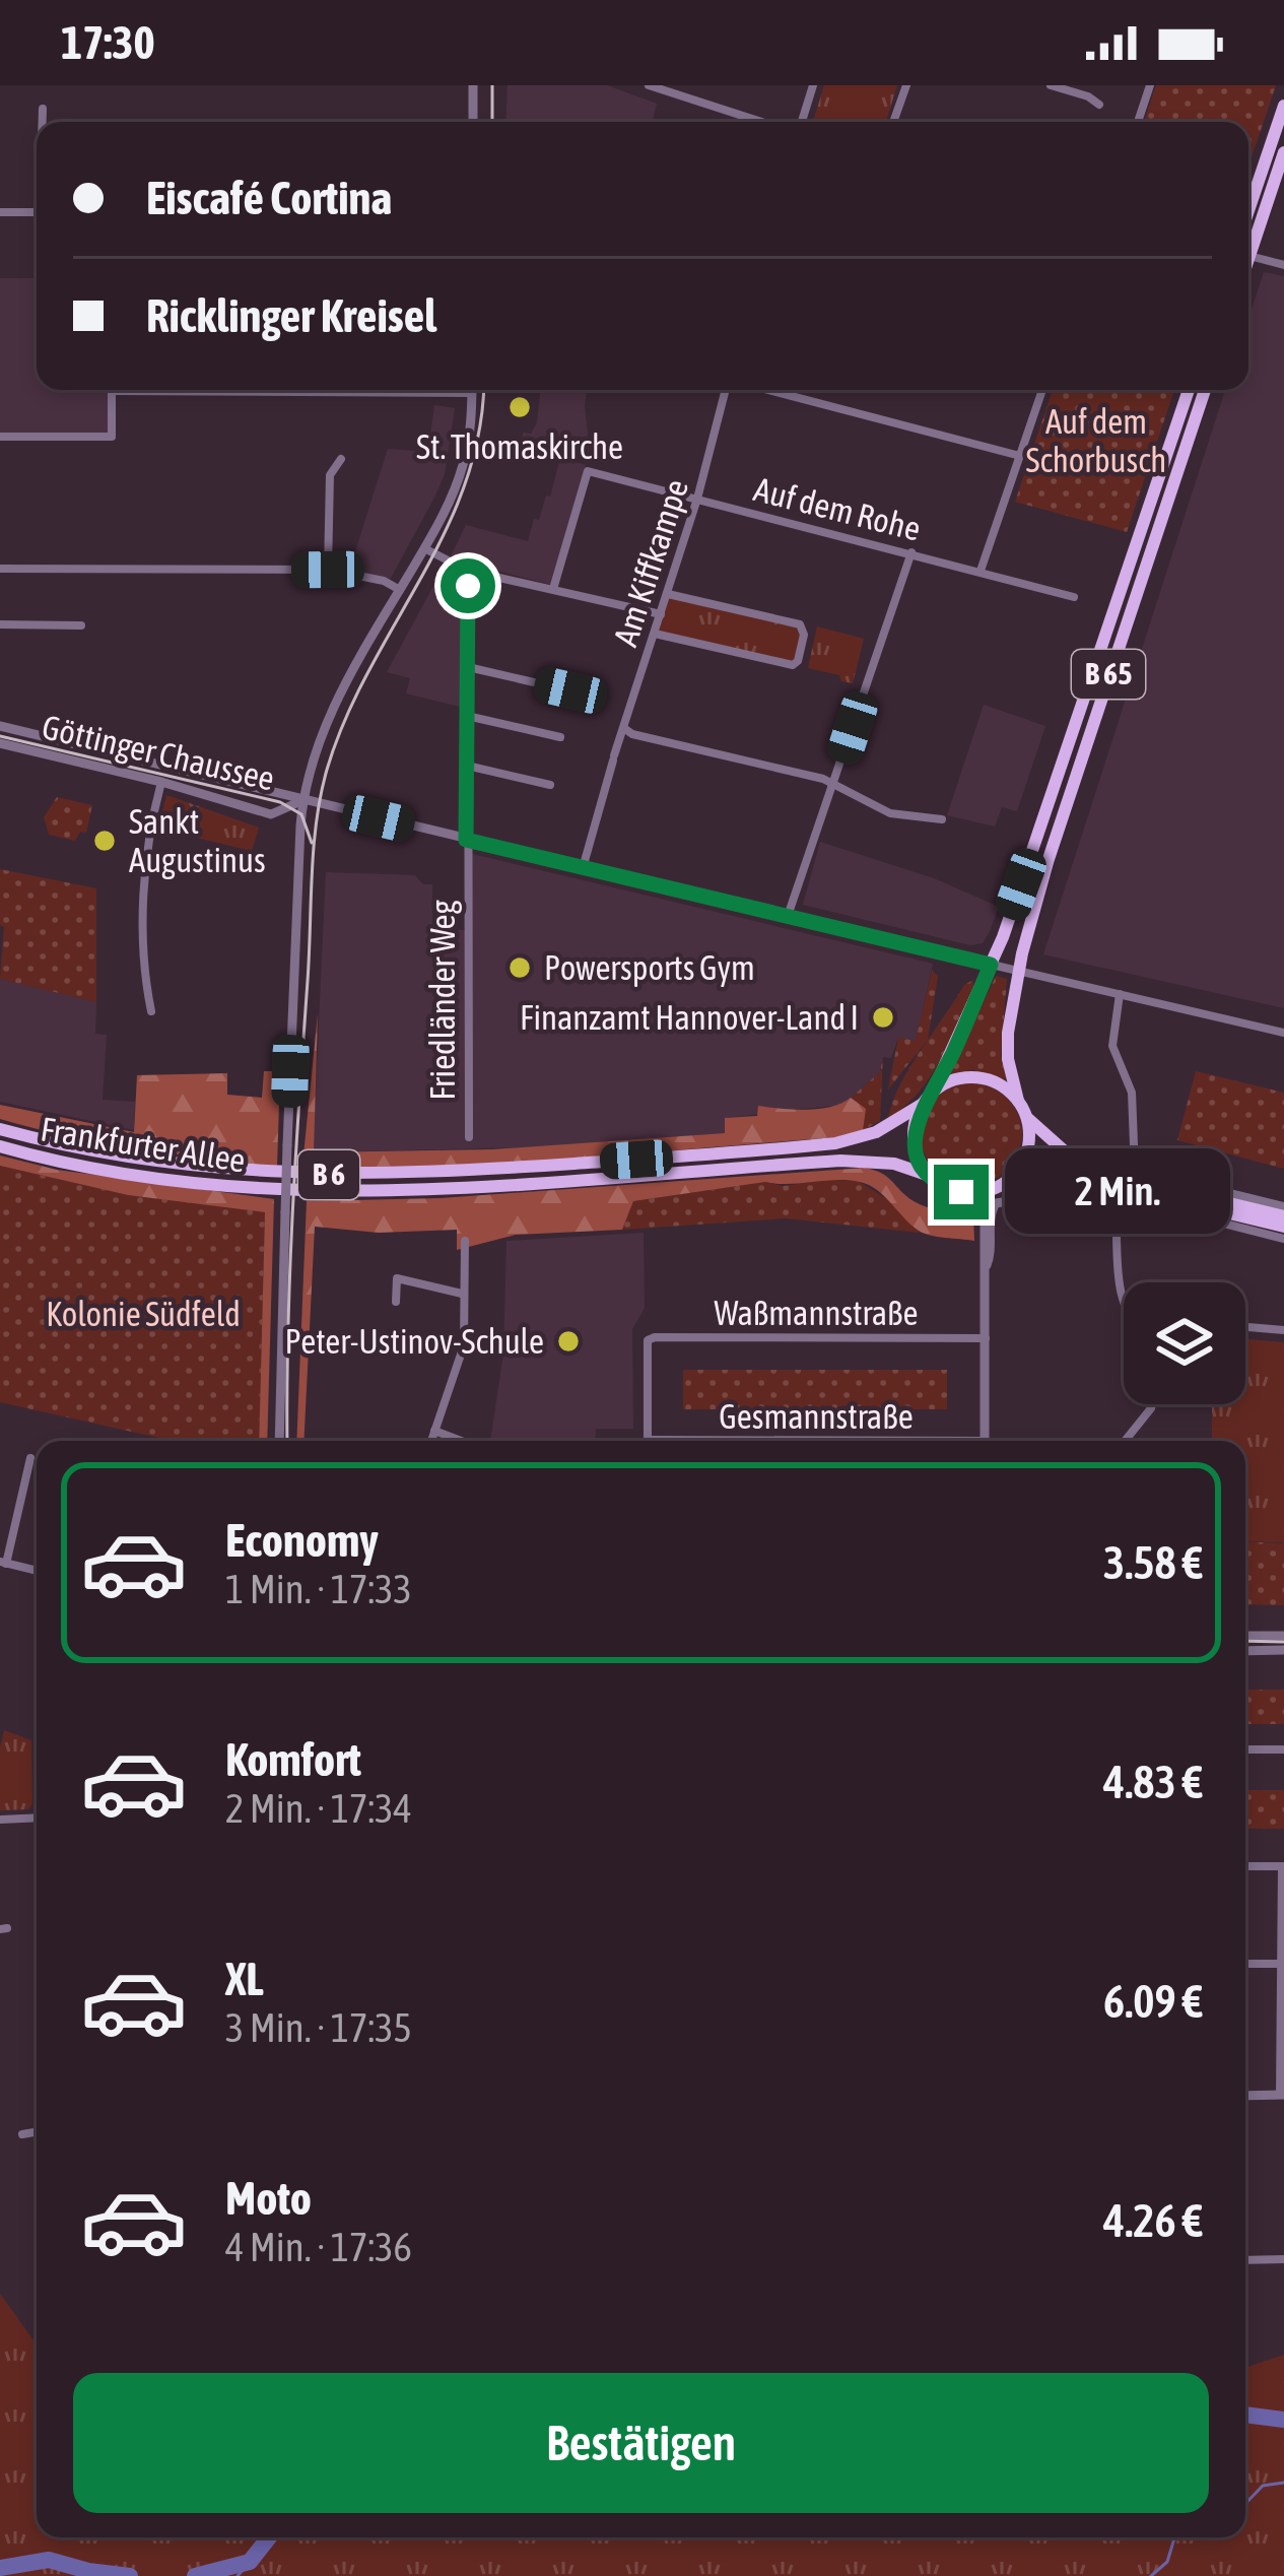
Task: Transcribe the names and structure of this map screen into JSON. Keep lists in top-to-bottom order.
{
  "streets": {
    "main road": ["B 65", "Frankfurter Allee", "B 6"],
    "street": [
      "Auf dem Rohe",
      "Am Kiffkampe",
      "Göttinger Chaussee",
      "Friedländer Weg",
      "Waßmannstraße"
    ]
  },
  "crossings": [
    ["Auf dem Rohe", "Am Kiffkampe"],
    ["Am Kiffkampe", "Göttinger Chaussee"],
    ["B 65", "Göttinger Chaussee"],
    ["B 65", "Frankfurter Allee"],
    ["B 65", "B 6"],
    ["Göttinger Chaussee", "Friedländer Weg"],
    ["Frankfurter Allee", "B 6"]
  ],
  "parks": ["Auf dem Schorbusch", "Kolonie Südfeld"],
  "places": [
    "St. Thomaskirche",
    "Sankt Augustinus",
    "Powersports Gym",
    "Finanzamt Hannover-Land I",
    "Peter-Ustinov-Schule"
  ],
  "page": {
    "status": "17:30",
    "banner": ["Eiscafé Cortina", "Ricklinger Kreisel"],
    "bubble": "2 Min.",
    "list": [
      {
        "name": "Economy",
        "note": "1 Min. · 17:33",
        "value": "3.58 €"
      },
      {
        "name": "Komfort",
        "note": "2 Min. · 17:34",
        "value": "4.83 €"
      },
      {
        "name": "XL",
        "note": "3 Min. · 17:35",
        "value": "6.09 €"
      },
      {
        "name": "Moto",
        "note": "4 Min. · 17:36",
        "value": "4.26 €"
      }
    ],
    "buttons": "Bestätigen"
  }
}
